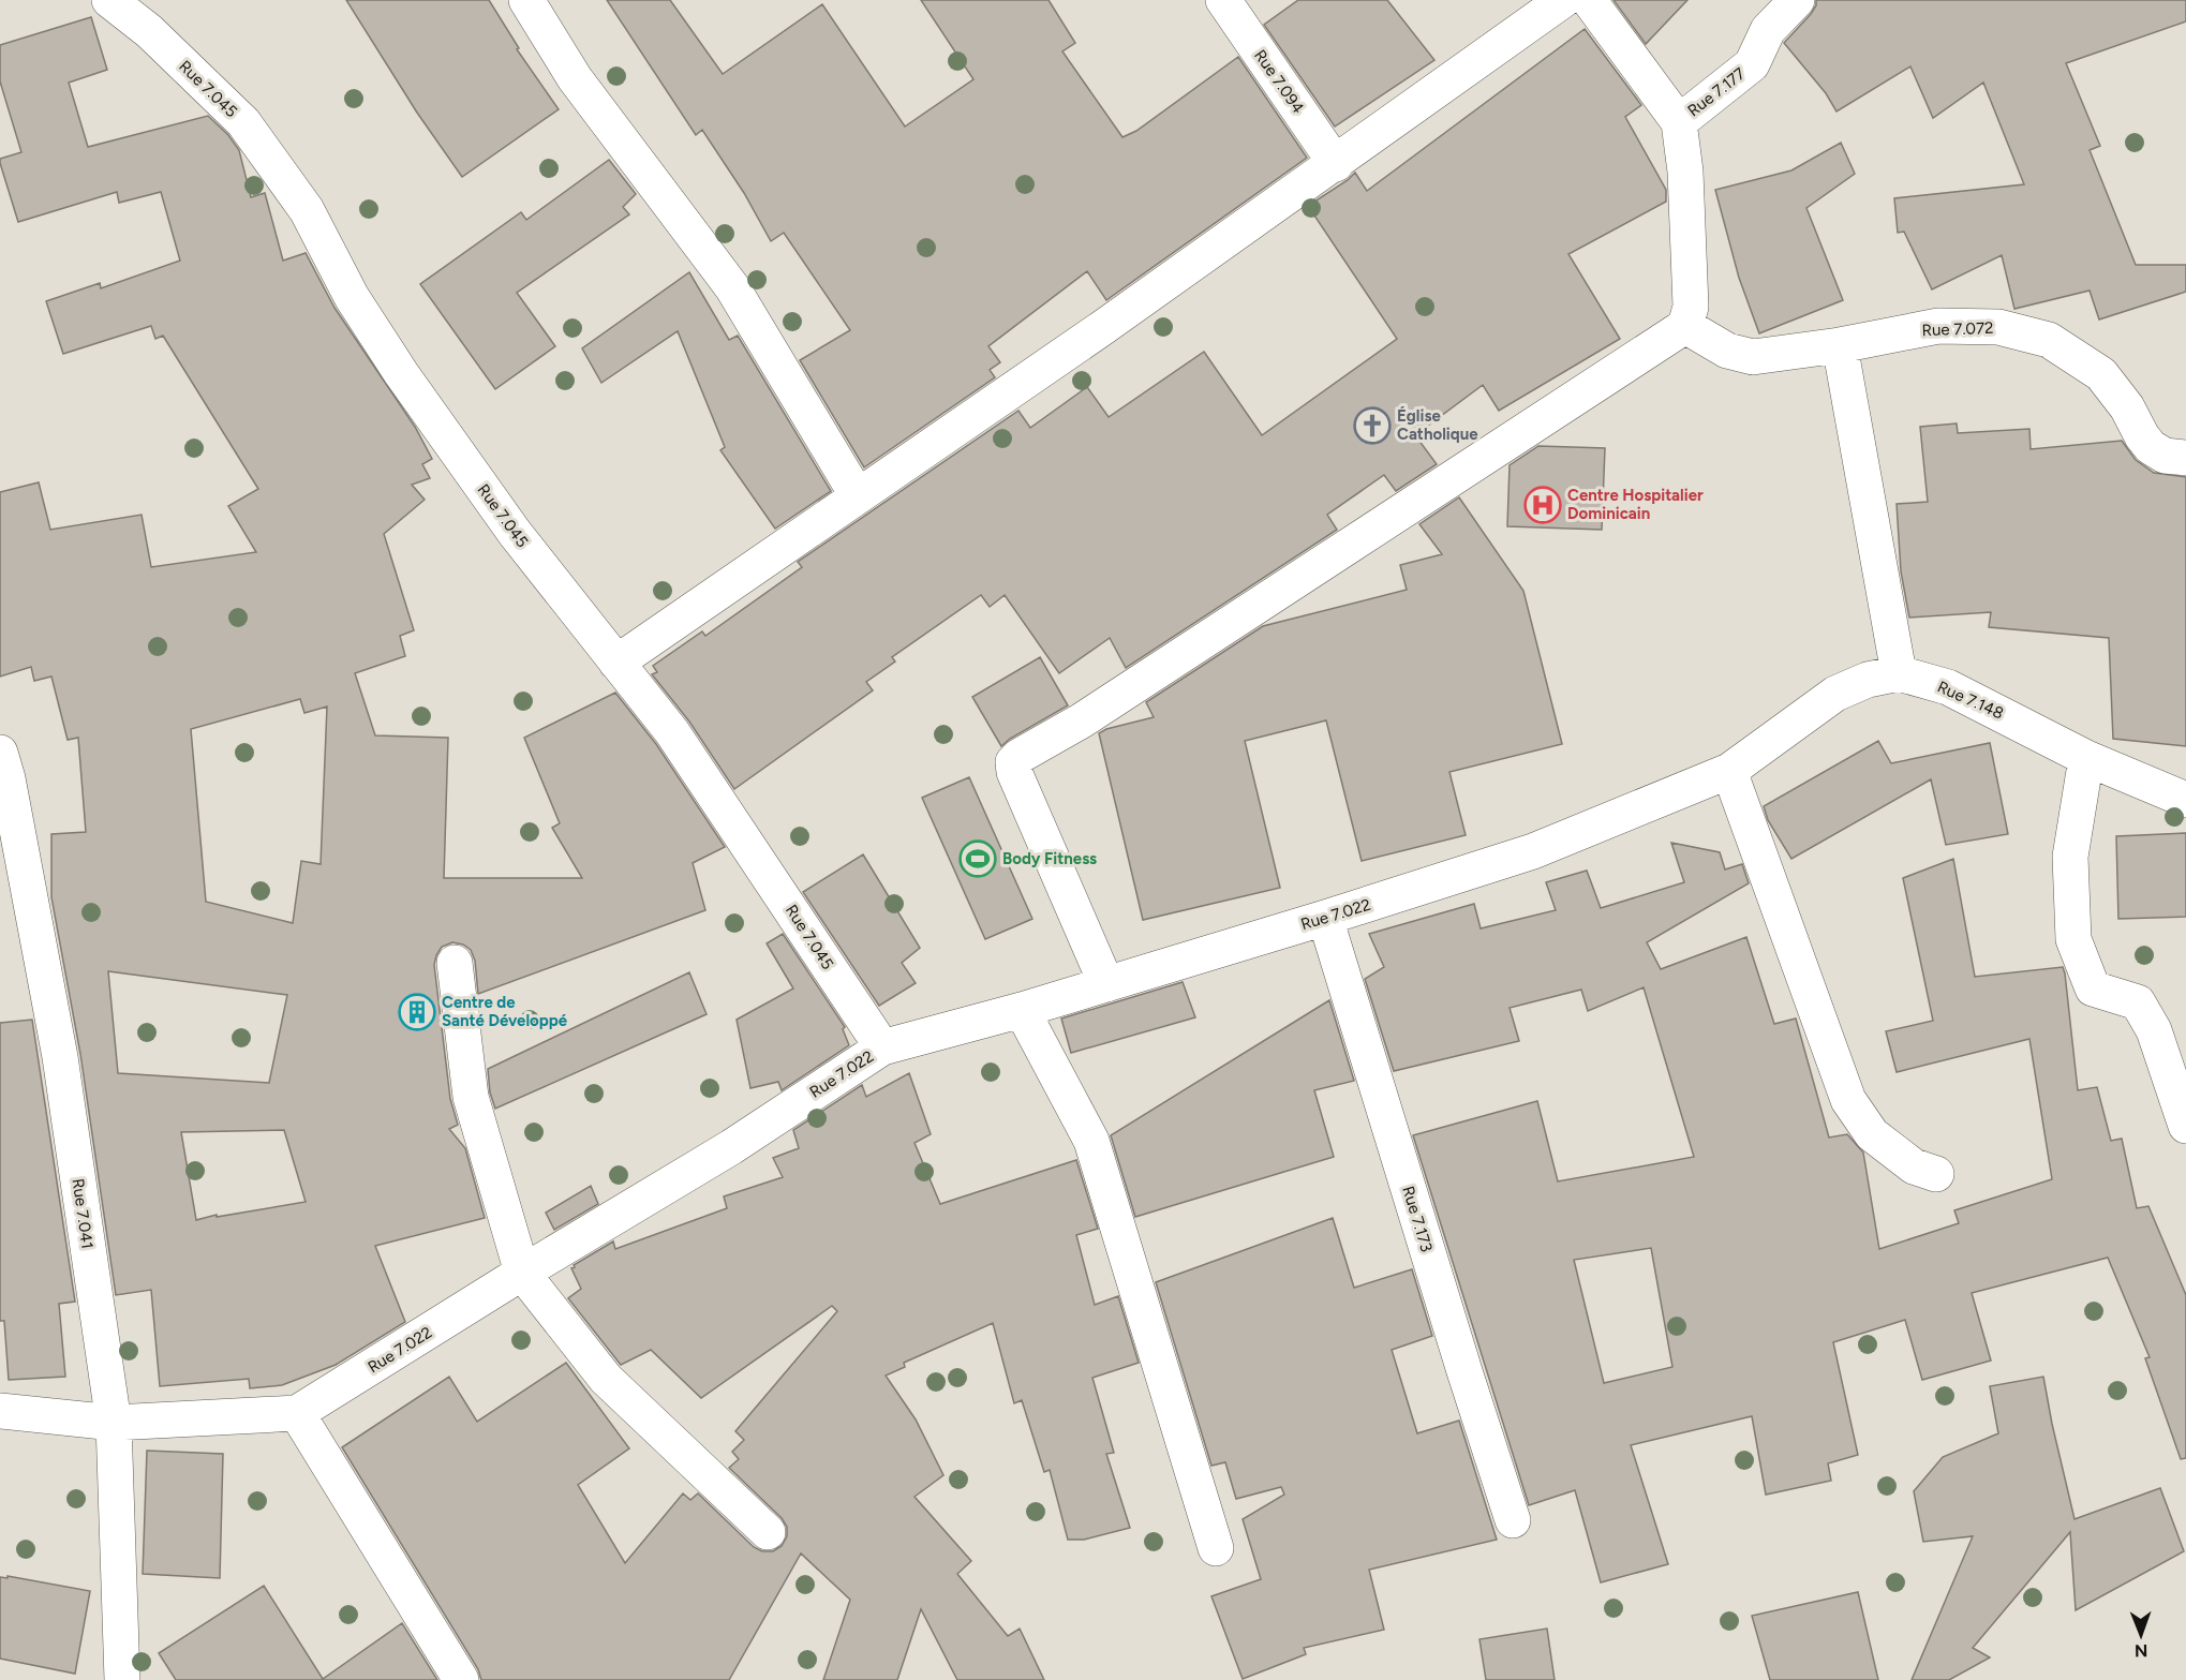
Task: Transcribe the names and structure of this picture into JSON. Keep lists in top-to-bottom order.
{
  "streets": {
    "street": [
      "Rue 7.094",
      "Rue 7.045",
      "Rue 7.177",
      "Rue 7.072",
      "Rue 7.148",
      "Rue 7.022",
      "Rue 7.041",
      "Rue 7.173"
    ]
  },
  "crossings": [
    ["Rue 7.045", "Rue 7.022"],
    ["Rue 7.148", "Rue 7.022"],
    ["Rue 7.022", "Rue 7.041"],
    ["Rue 7.022", "Rue 7.173"]
  ],
  "places": {
    "church": ["Église Catholique"],
    "hospital": ["Centre Hospitalier Dominicain"],
    "sports": ["Body Fitness"],
    "building": ["Centre de Santé Développé"]
  },
  "north": "bottom"
}
